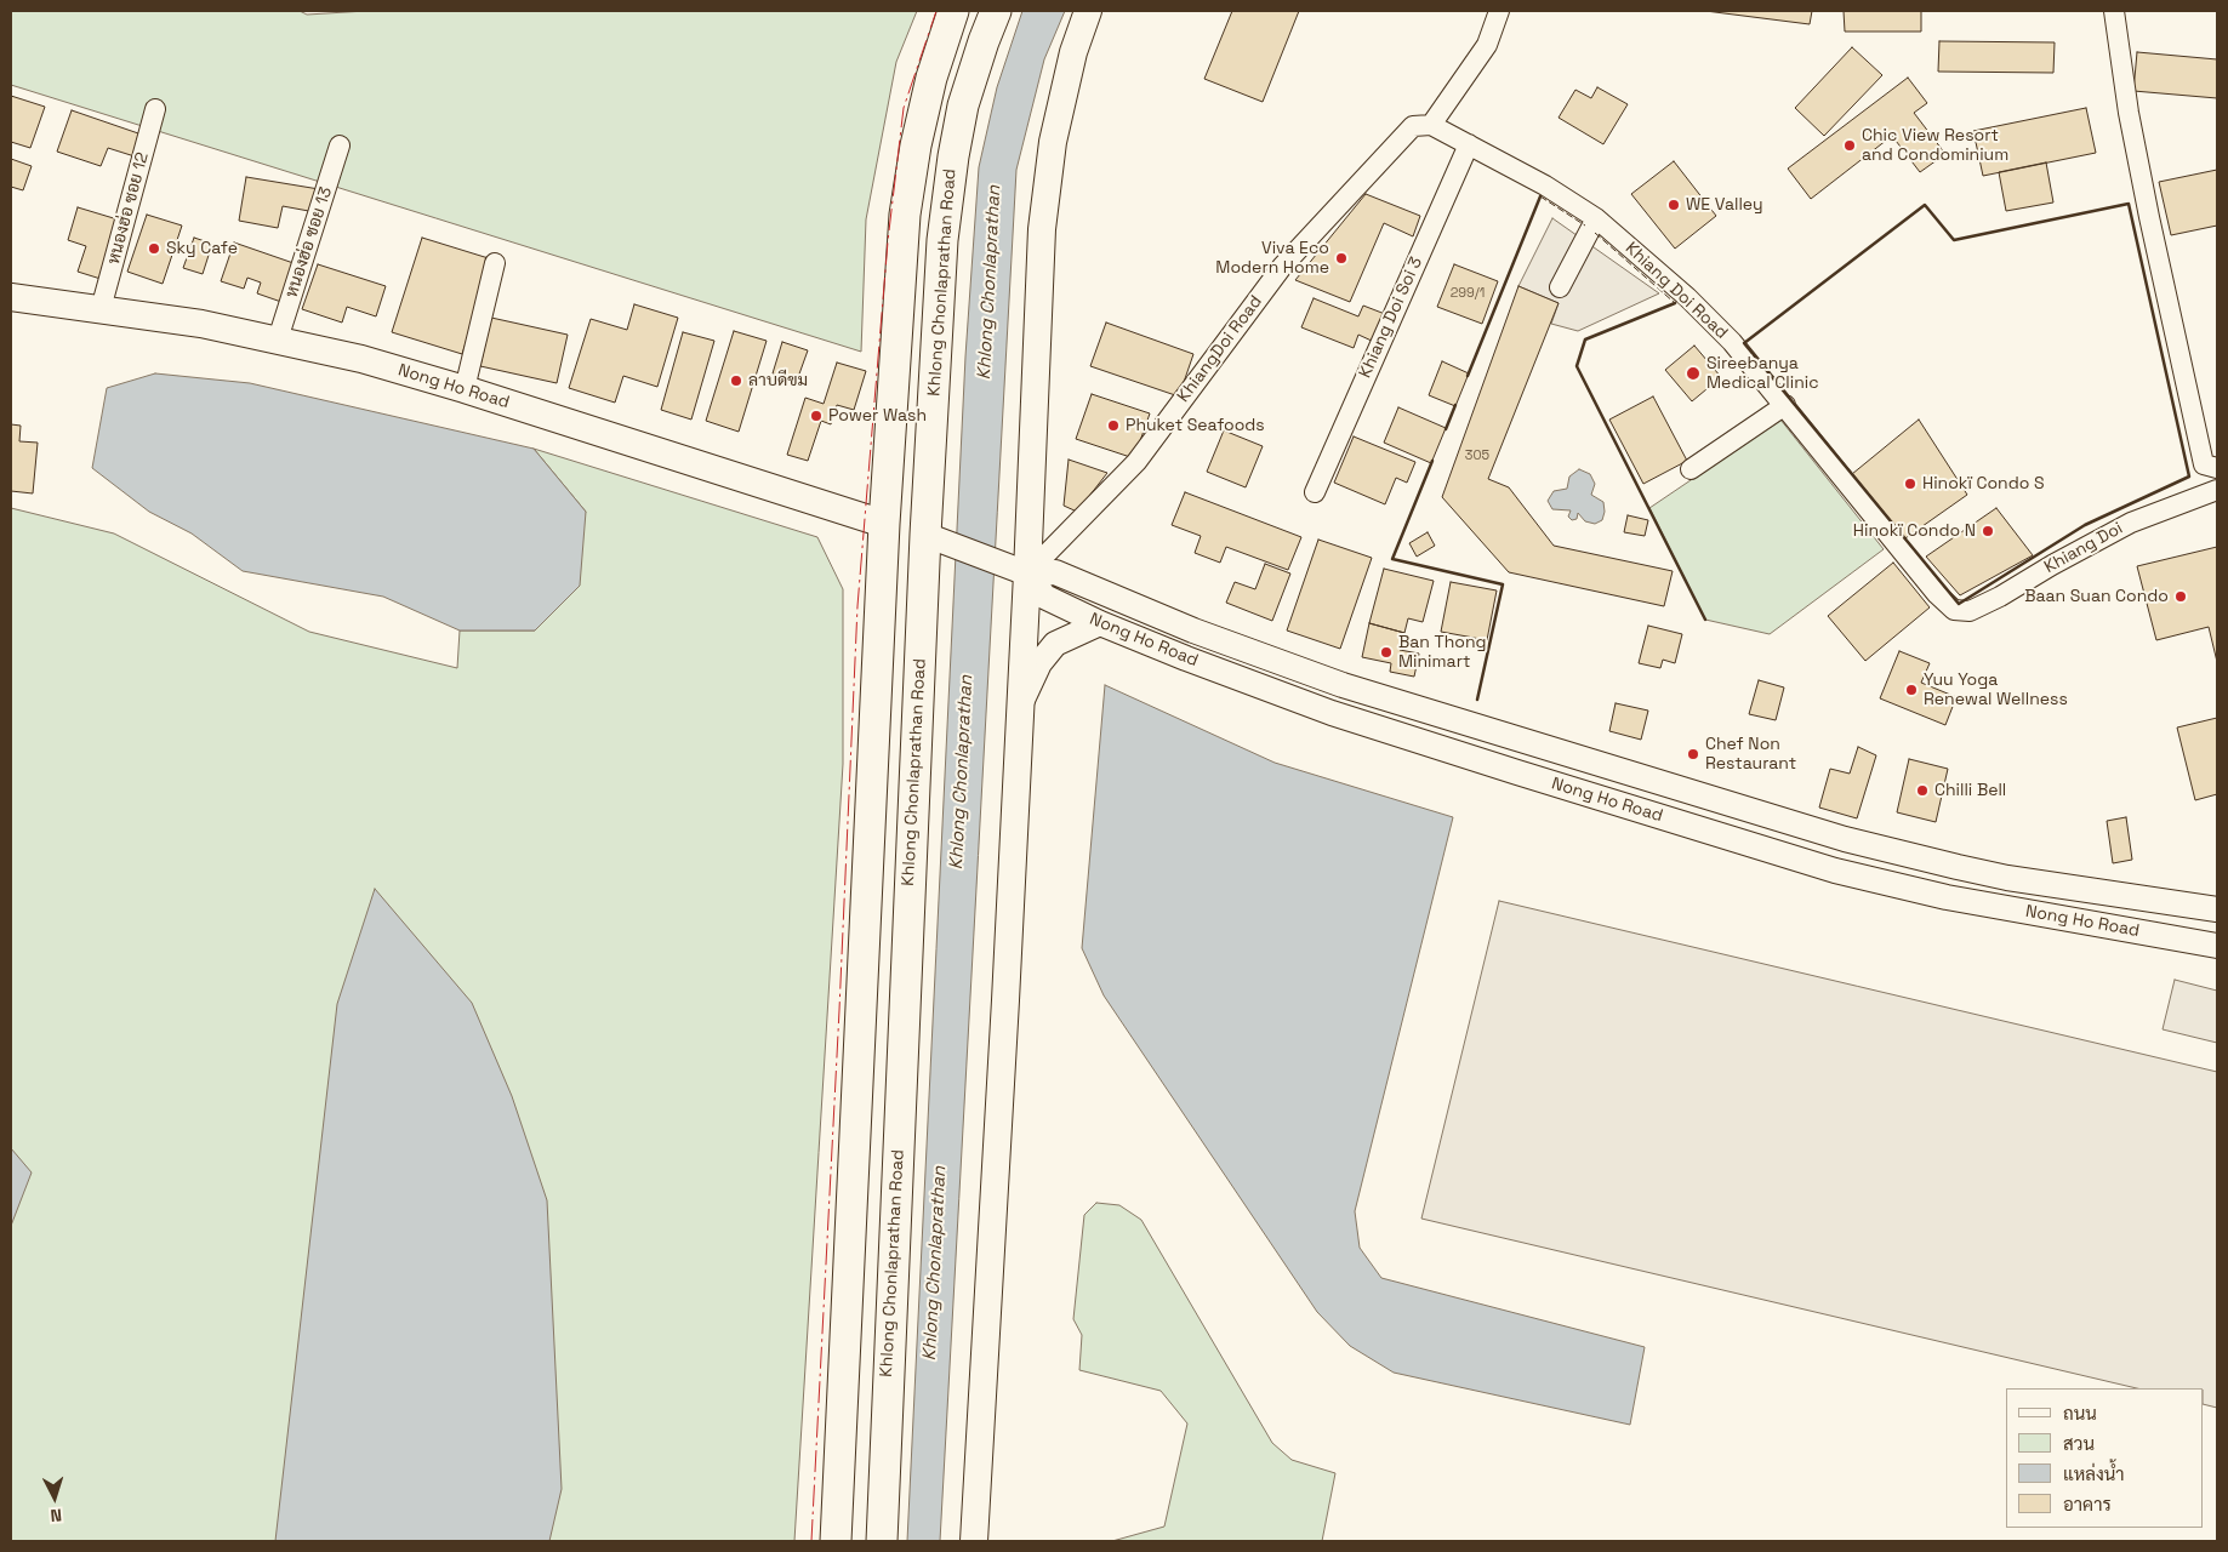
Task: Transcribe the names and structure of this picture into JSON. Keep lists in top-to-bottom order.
{
  "streets": {
    "main road": ["Khlong Chonlaprathan Road", "Nong Ho Road"],
    "street": [
      "หนองฮ่อ ซอย 12",
      "หนองฮ่อ ซอย 13",
      "Khiang Doi Road",
      "Khiang Doi Soi 3",
      "KhiangDoi Road"
    ]
  },
  "crossings": [
    ["หนองฮ่อ ซอย 12", "Nong Ho Road"],
    ["หนองฮ่อ ซอย 13", "Nong Ho Road"],
    ["Khlong Chonlaprathan Road", "Nong Ho Road"],
    ["Khiang Doi Road", "Khiang Doi Soi 3"],
    ["Khiang Doi Road", "KhiangDoi Road"],
    ["KhiangDoi Road", "Nong Ho Road"]
  ],
  "water": ["Khlong Chonlaprathan"],
  "places": [
    "Chic View Resort and Condominium",
    "WE Valley",
    "Sky Cafe",
    "Viva Eco Modern Home",
    "Sireebanya Medical Clinic",
    "ลาบดีขม",
    "Power Wash",
    "Phuket Seafoods",
    "Hinokï Condo S",
    "Hinokï Condo N",
    "Baan Suan Condo",
    "Ban Thong Minimart",
    "Yuu Yoga Renewal Wellness",
    "Chef Non Restaurant",
    "Chilli Bell"
  ],
  "house_numbers": ["299/1", "305"],
  "legend": [
    "ถนน",
    "สวน",
    "แหล่งน้ำ",
    "อาคาร"
  ],
  "north": "bottom"
}
